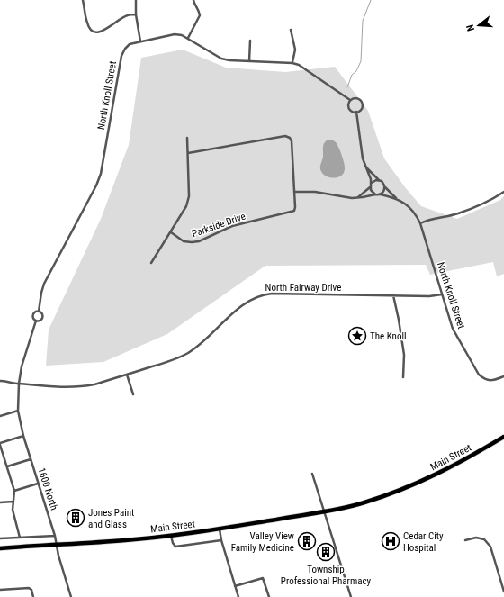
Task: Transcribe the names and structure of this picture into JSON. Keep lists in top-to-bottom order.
{
  "streets": {
    "main road": ["Main Street"],
    "street": [
      "North Knoll Street",
      "Parkside Drive",
      "North Fairway Drive",
      "1600 North"
    ]
  },
  "crossings": [
    ["North Knoll Street", "Parkside Drive"],
    ["North Knoll Street", "North Fairway Drive"],
    ["North Knoll Street", "1600 North"],
    ["North Fairway Drive", "1600 North"],
    ["Main Street", "1600 North"]
  ],
  "places": {
    "place": ["The Knoll"],
    "building": ["Jones Paint and Glass", "Valley View Family Medicine", "Township Professional Pharmacy"],
    "hospital": ["Cedar City Hospital"]
  },
  "north": "left"
}
